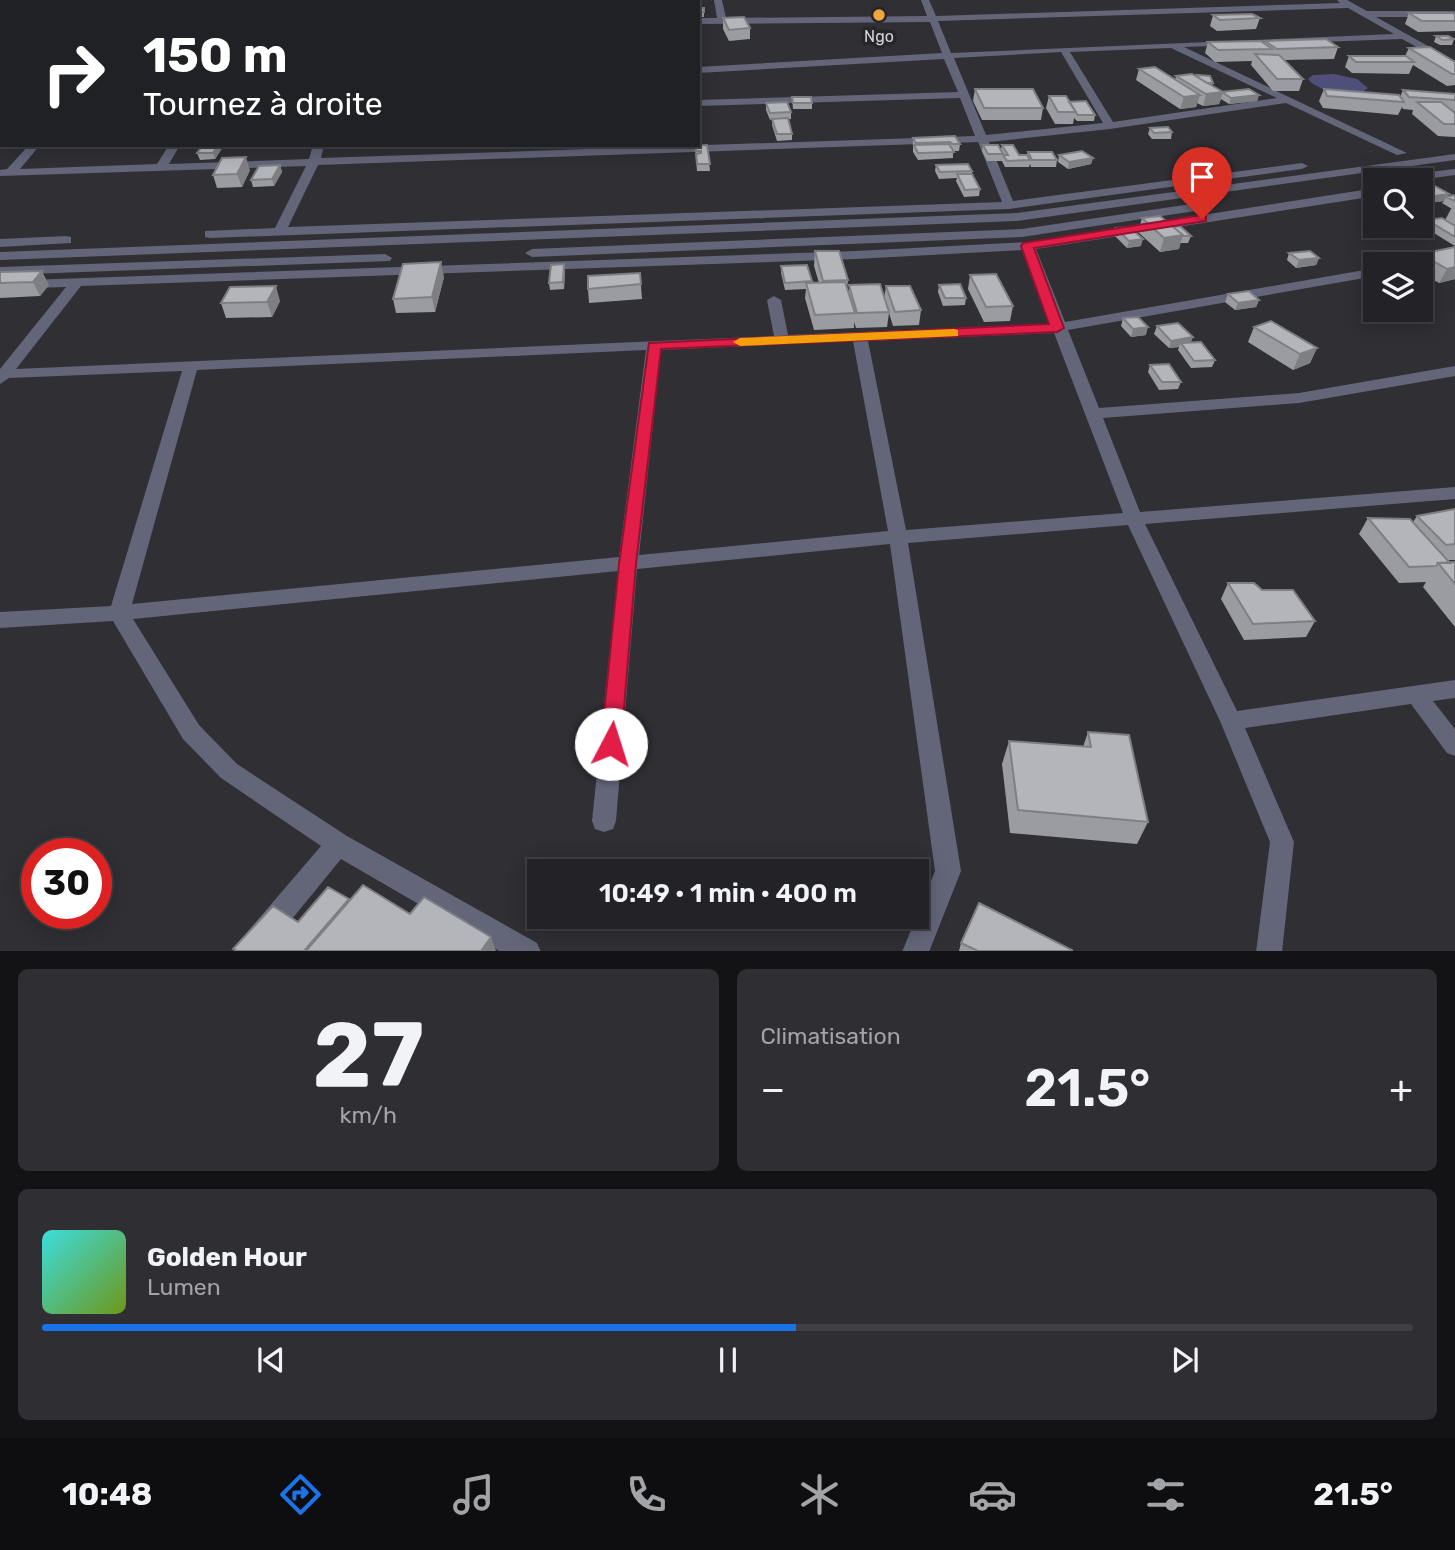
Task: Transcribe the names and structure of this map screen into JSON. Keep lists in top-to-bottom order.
{
  "places": ["Ngo"],
  "page": {
    "turn": ["150 m", "Tournez à droite"],
    "limit": "30",
    "trip": "10:49 · 1 min · 400 m",
    "tile": [
      ["27", "km/h"],
      "Climatisation"
    ],
    "heat": ["−", "21.5°", "+"],
    "song": ["Golden Hour", "Lumen"],
    "tabs": ["10:48", "21.5°"]
  }
}
